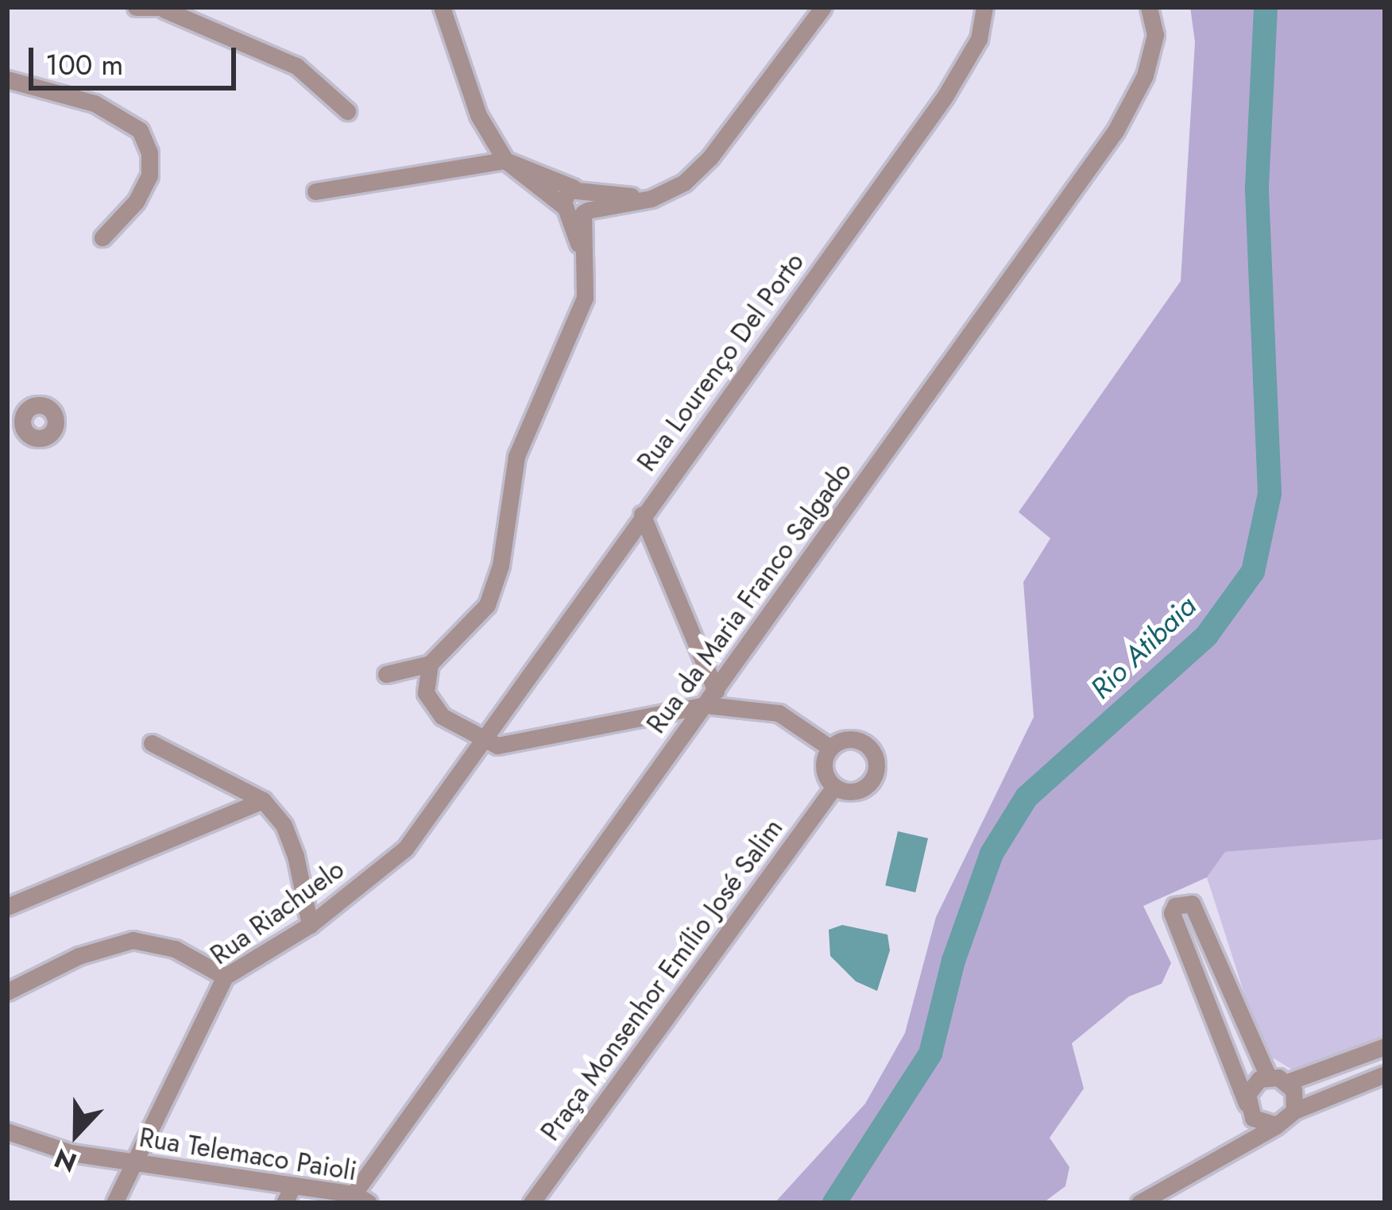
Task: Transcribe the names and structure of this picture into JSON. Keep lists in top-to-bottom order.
{
  "streets": {
    "street": [
      "Rua Lourenço Del Porto",
      "Rua da Maria Franco Salgado",
      "Rua Riachuelo",
      "Praça Monsenhor Emílio José Salim",
      "Rua Telemaco Paioli"
    ]
  },
  "crossings": [
    ["Rua Lourenço Del Porto", "Rua Riachuelo"],
    ["Rua da Maria Franco Salgado", "Rua Telemaco Paioli"],
    ["Rua Riachuelo", "Rua Telemaco Paioli"]
  ],
  "water": ["Rio Atibaia"],
  "scale_bar": "100 m",
  "north": "bottom"
}
